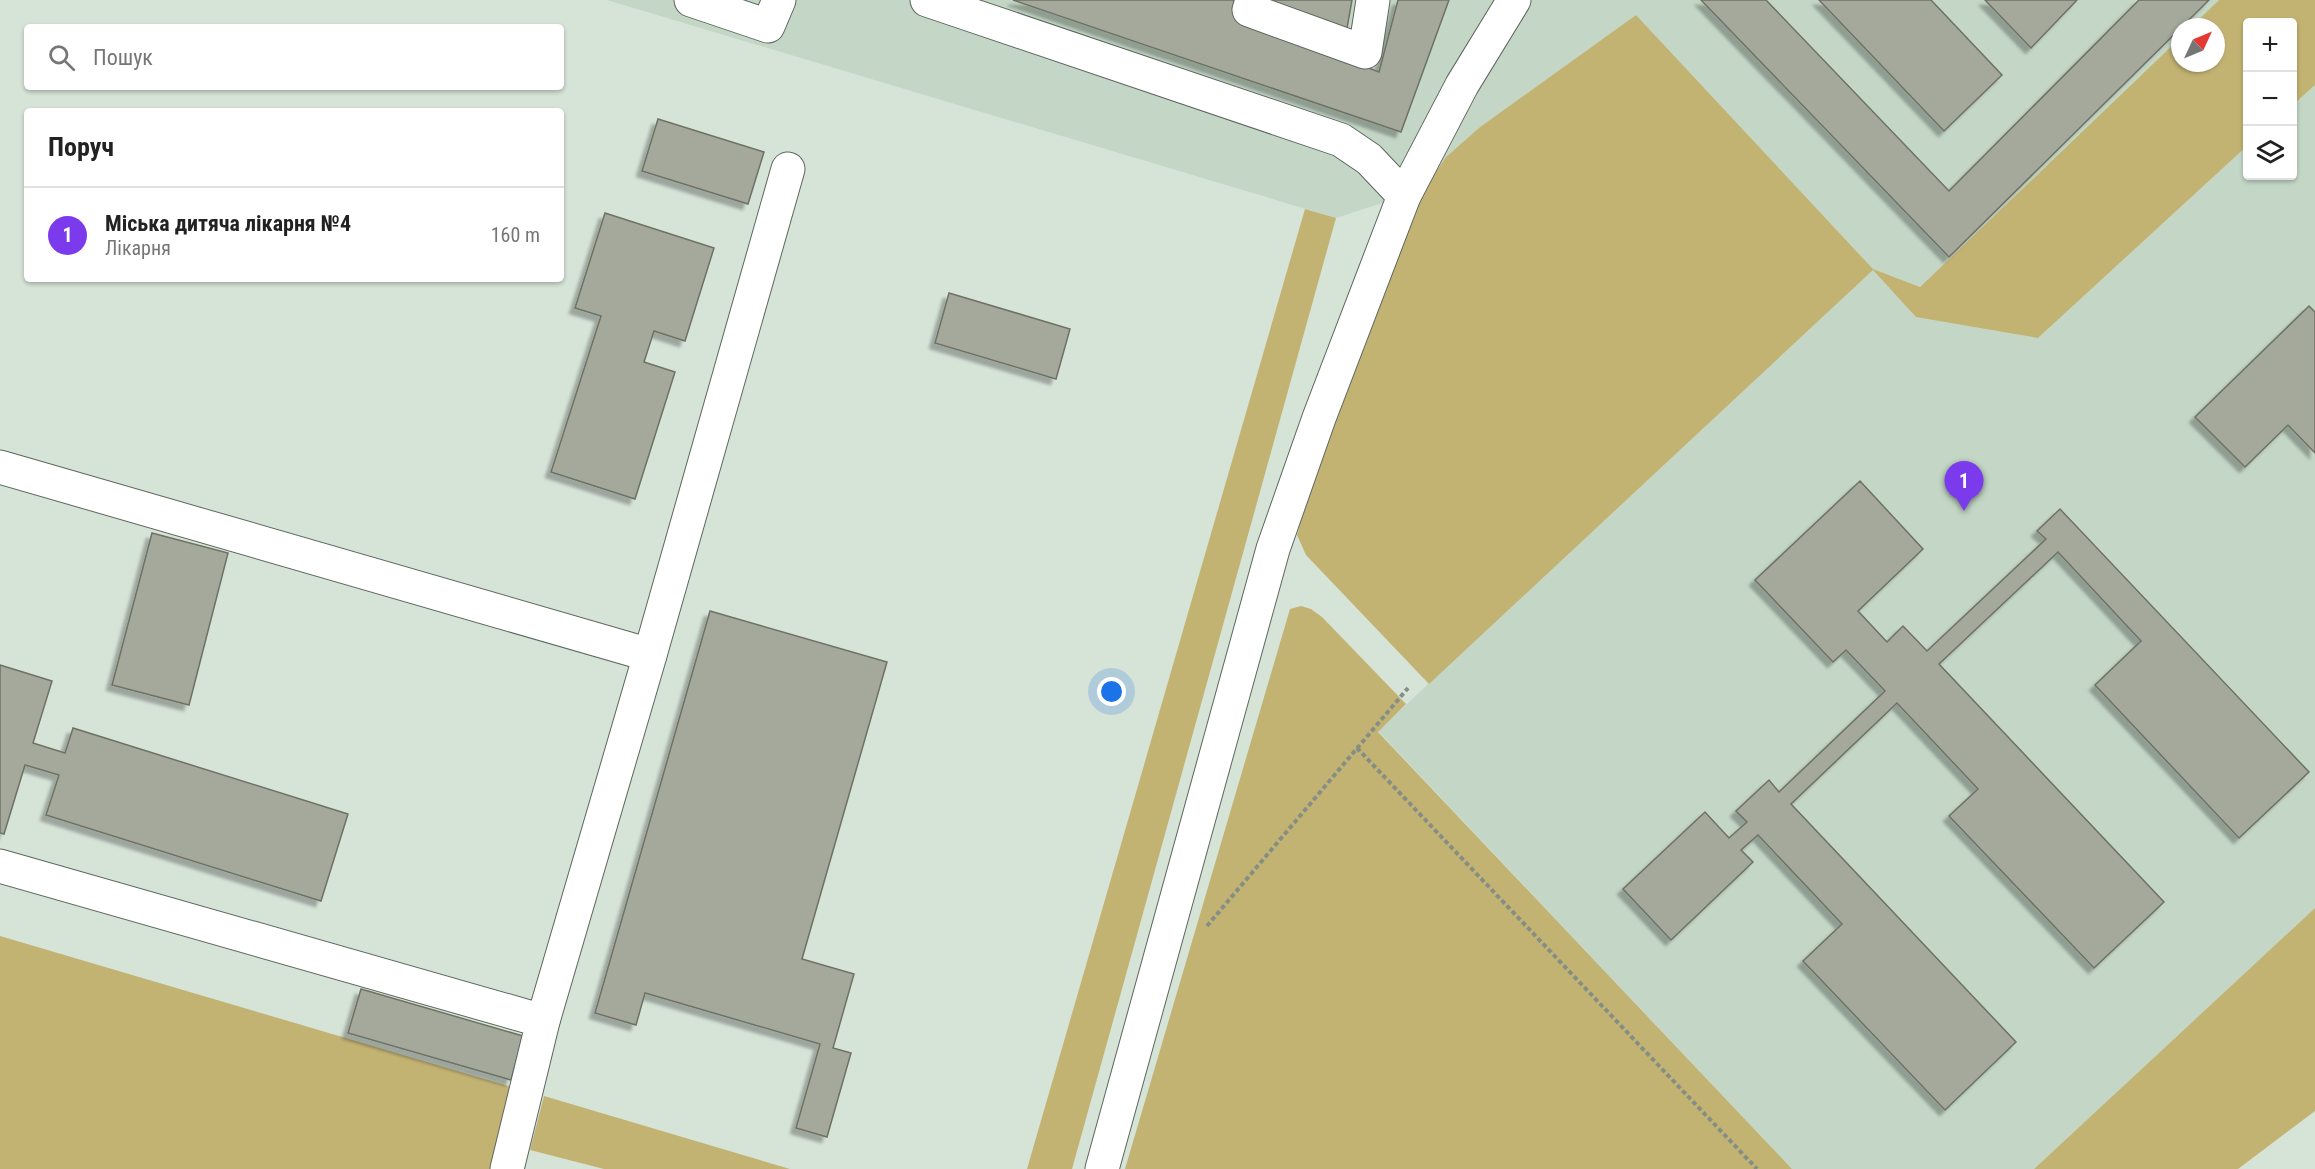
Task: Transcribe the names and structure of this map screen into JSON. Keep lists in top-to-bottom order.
{
  "north": "top right",
  "page": {
    "map_buttons": ["+", "−"],
    "search": "Пошук",
    "heading": "Поруч",
    "list": [
      {
        "mark": "1",
        "name": "Міська дитяча лікарня №4",
        "note": "Лікарня",
        "value": "160 m"
      }
    ],
    "pins": "1"
  }
}
